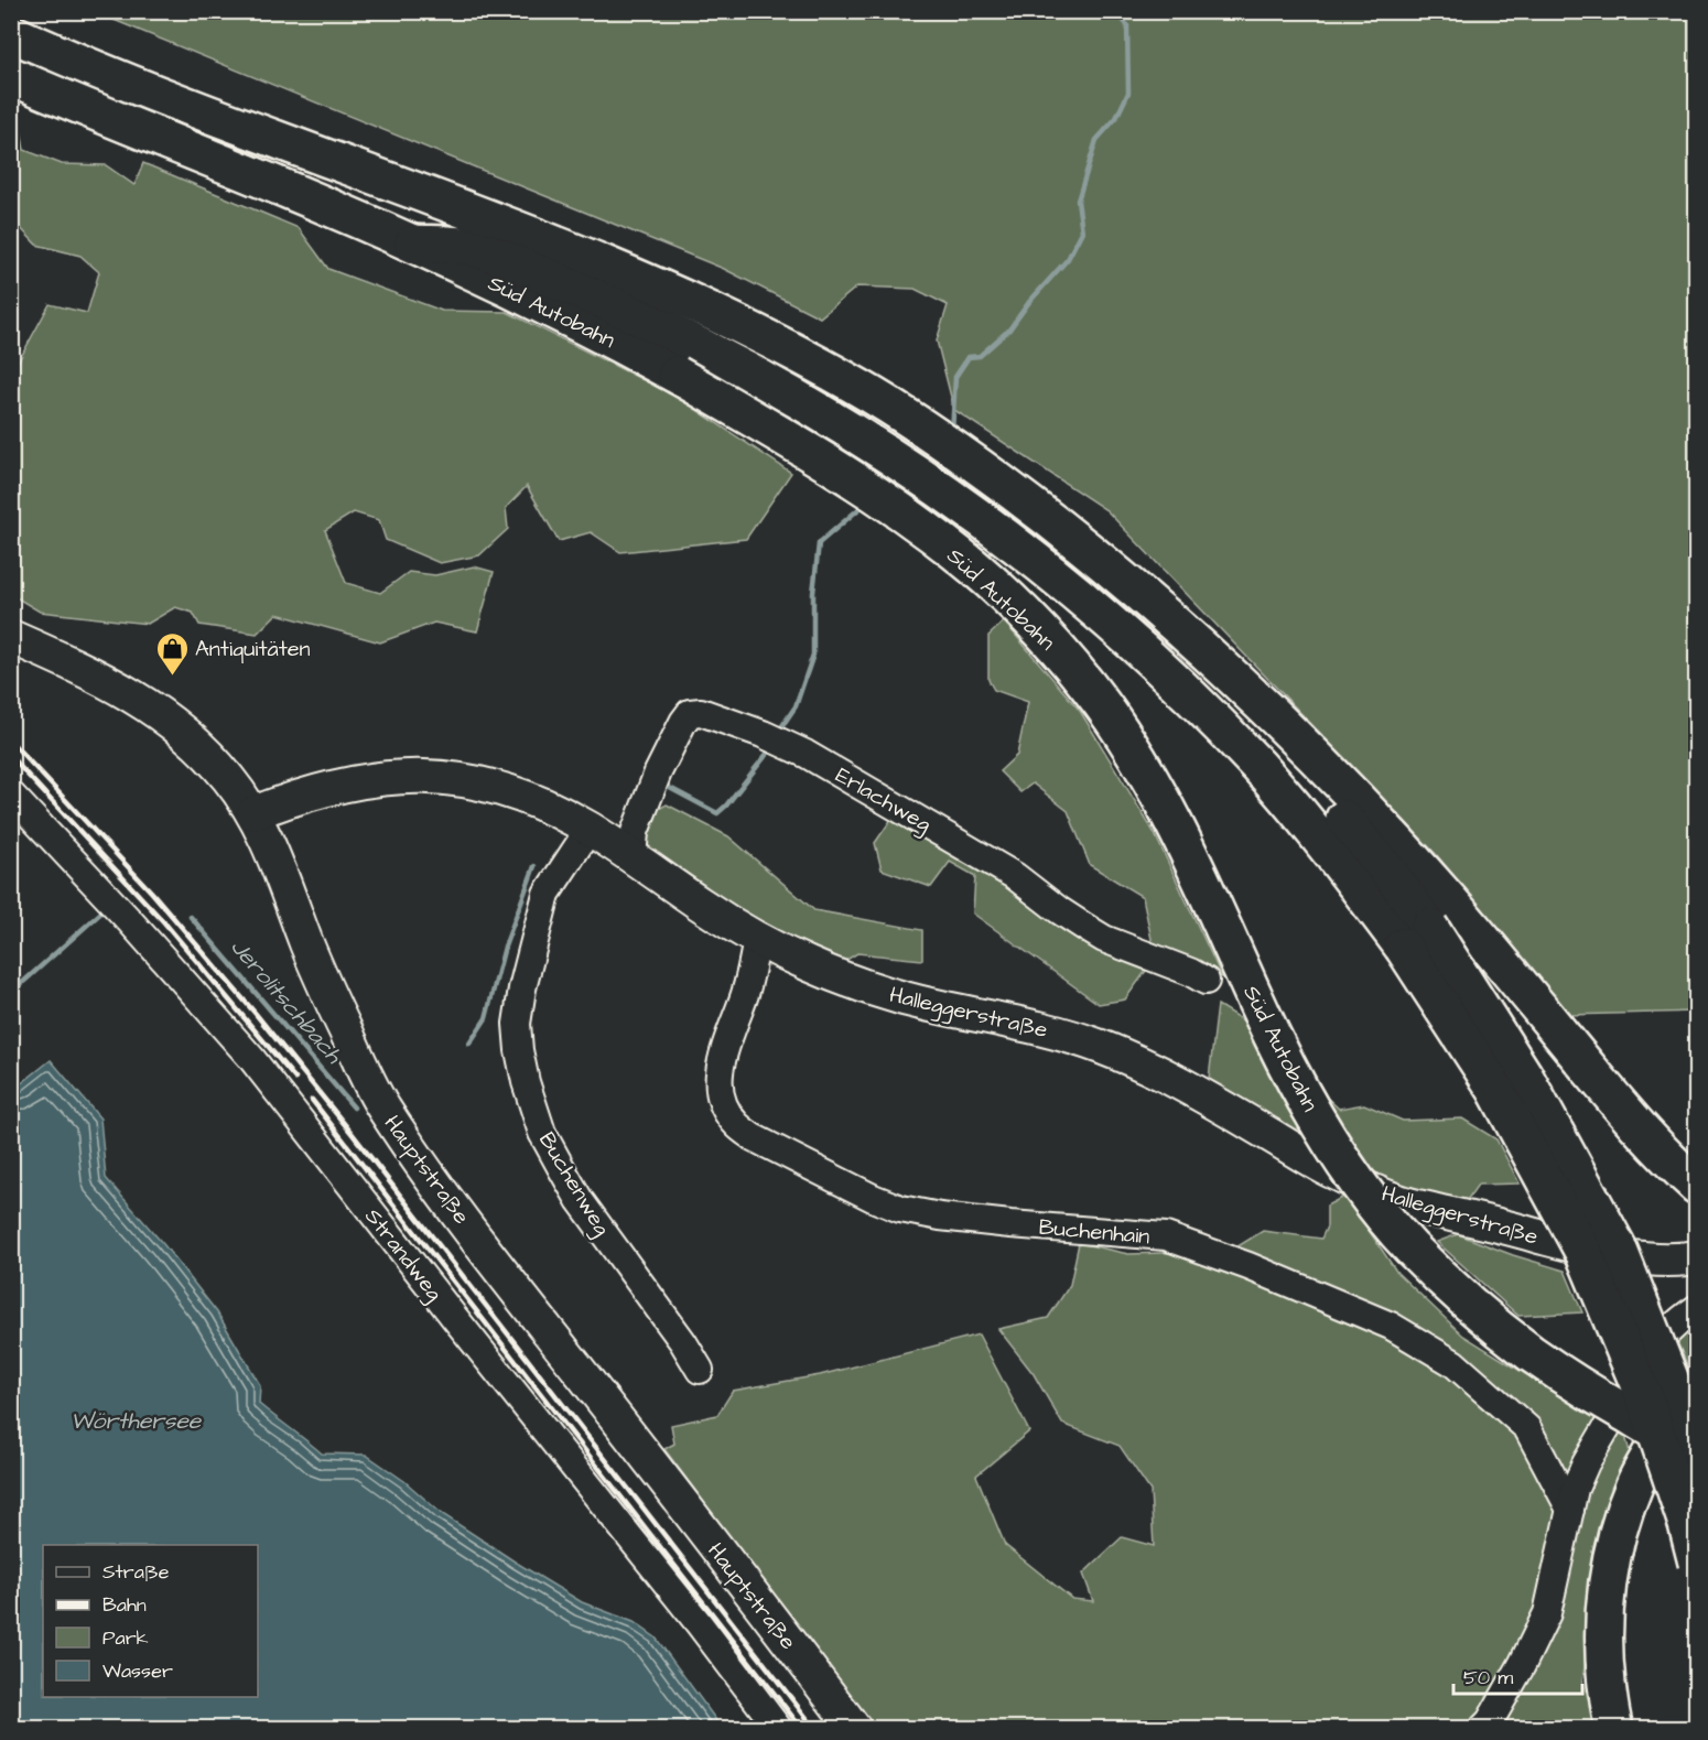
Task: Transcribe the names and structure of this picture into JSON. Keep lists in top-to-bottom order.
{
  "streets": {
    "highway": ["Süd Autobahn"],
    "main road": ["Halleggerstraße", "Hauptstraße"],
    "street": [
      "Erlachweg",
      "Buchenweg",
      "Buchenhain",
      "Strandweg"
    ]
  },
  "crossings": [
    ["Erlachweg", "Halleggerstraße"],
    ["Halleggerstraße", "Hauptstraße"],
    ["Halleggerstraße", "Buchenweg"],
    ["Halleggerstraße", "Buchenhain"]
  ],
  "water": ["Jerolitschbach", "Wörthersee"],
  "places": {
    "shop": ["Antiquitäten"]
  },
  "legend": [
    "Straße",
    "Bahn",
    "Park",
    "Wasser"
  ],
  "scale_bar": "50 m"
}
